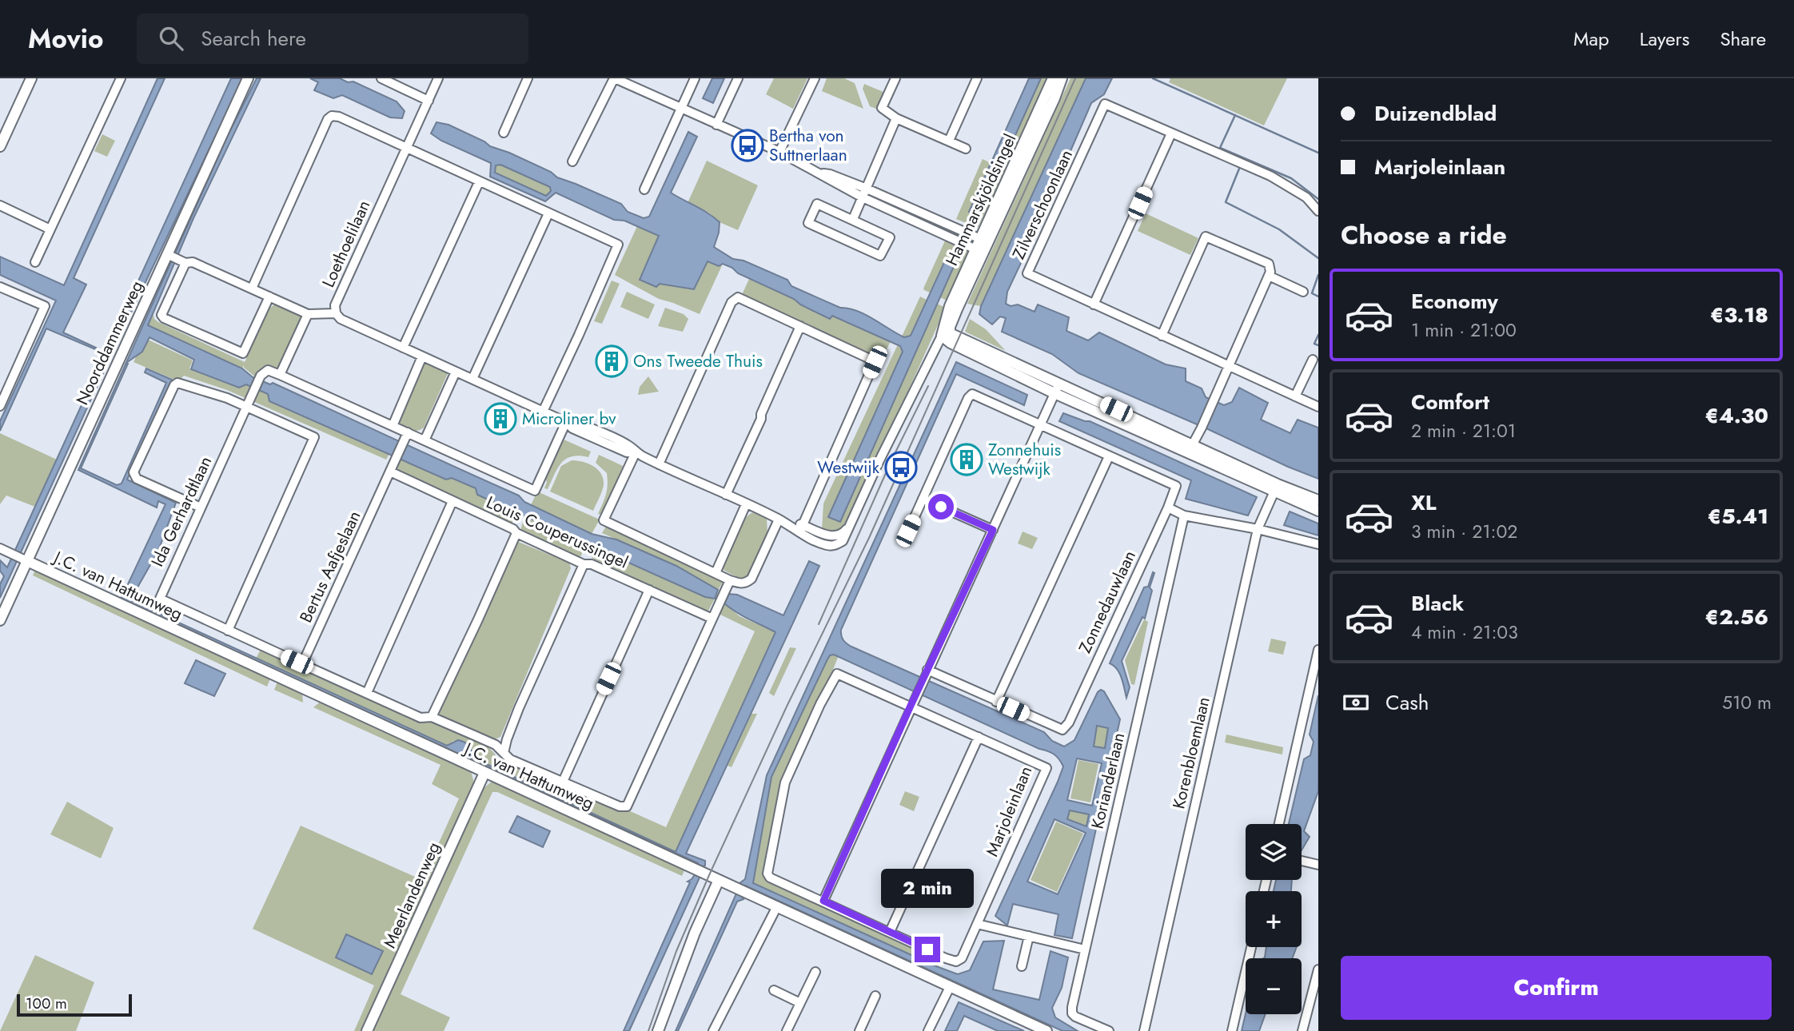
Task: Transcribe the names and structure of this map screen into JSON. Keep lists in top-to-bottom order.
{
  "streets": {
    "street": [
      "Hammarskjöldsingel",
      "Zilverschoonlaan",
      "Loethoelilaan",
      "Noorddammerweg",
      "Ida Gerhardtlaan",
      "Louis Couperussingel",
      "Bertus Aafjeslaan",
      "J.C. van Hattumweg",
      "Zonnedauwlaan",
      "Korenbloemlaan",
      "Korianderlaan",
      "Marjoleinlaan",
      "Meerlandenweg"
    ]
  },
  "crossings": [
    ["Hammarskjöldsingel", "Loethoelilaan"],
    ["Noorddammerweg", "J.C. van Hattumweg"],
    ["Ida Gerhardtlaan", "Bertus Aafjeslaan"],
    ["Louis Couperussingel", "Bertus Aafjeslaan"],
    ["J.C. van Hattumweg", "Meerlandenweg"]
  ],
  "places": {
    "bus stop": ["Bertha von Suttnerlaan", "Westwijk"],
    "building": ["Ons Tweede Thuis", "Microliner bv", "Zonnehuis Westwijk"]
  },
  "scale_bar": "100 m",
  "page": {
    "header": "Movio",
    "search": "Search here",
    "nav": ["Map", "Layers", "Share"],
    "banner": ["Duizendblad", "Marjoleinlaan"],
    "heading": "Choose a ride",
    "list": [
      {
        "name": "Economy",
        "note": "1 min · 21:00",
        "value": "€3.18"
      },
      {
        "name": "Comfort",
        "note": "2 min · 21:01",
        "value": "€4.30"
      },
      {
        "name": "XL",
        "note": "3 min · 21:02",
        "value": "€5.41"
      },
      {
        "name": "Black",
        "note": "4 min · 21:03",
        "value": "€2.56"
      }
    ],
    "pay": ["Cash", "510 m"],
    "map_buttons": ["+", "−"],
    "bubble": "2 min",
    "buttons": "Confirm",
    "scale": "100 m"
  }
}
